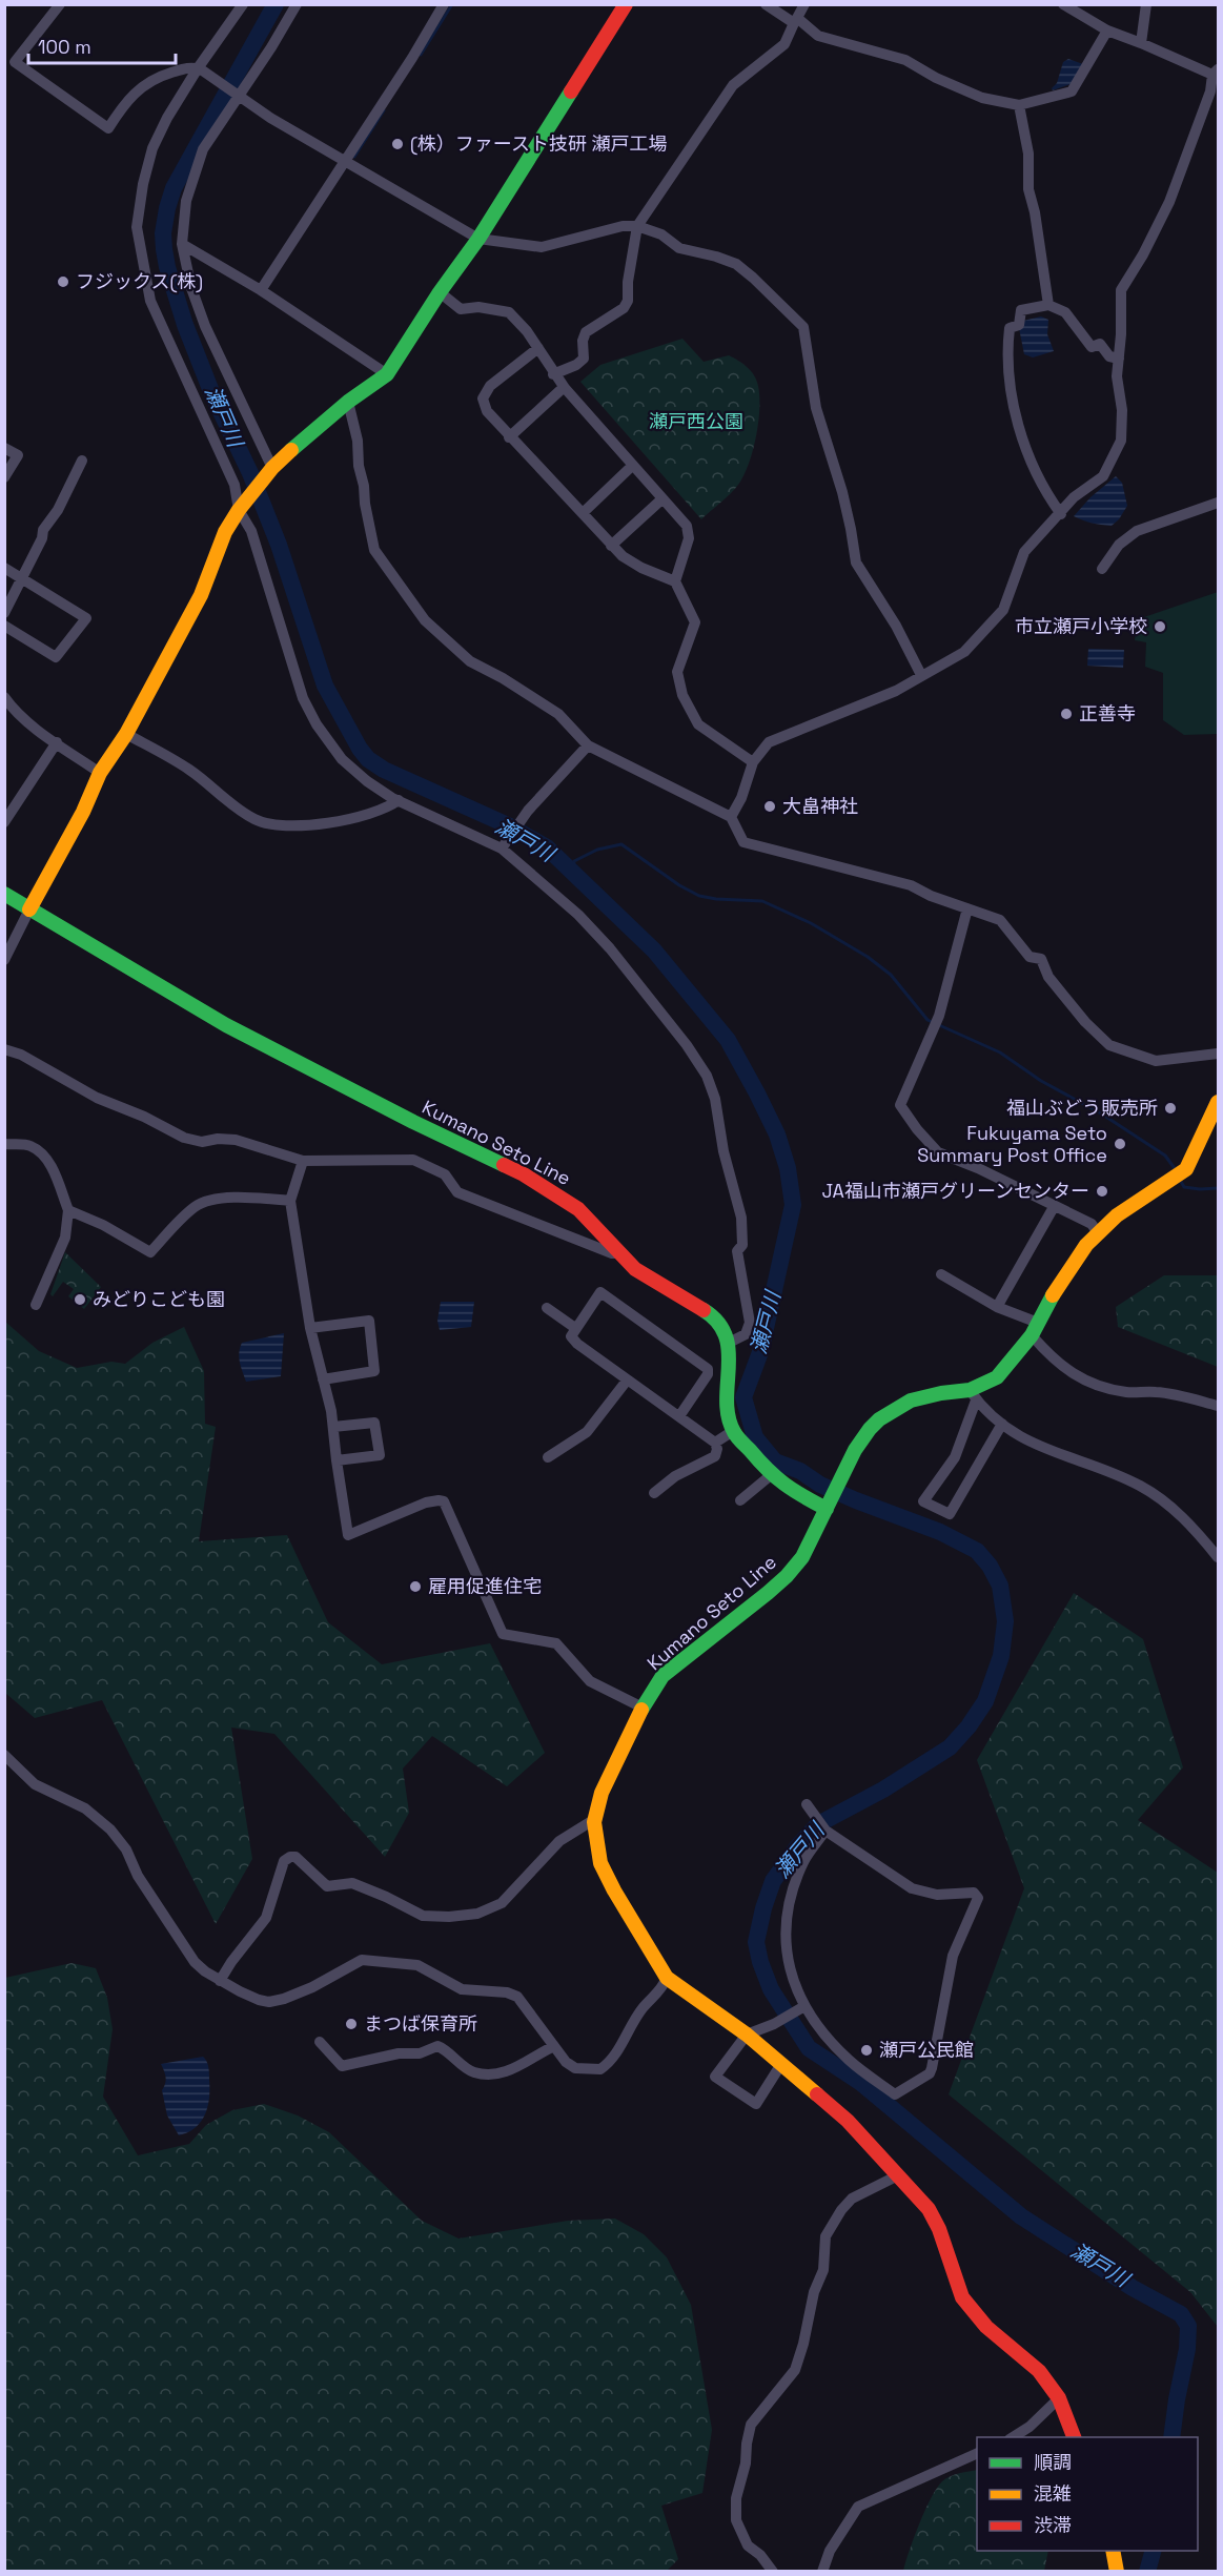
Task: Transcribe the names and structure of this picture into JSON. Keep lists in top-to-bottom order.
{
  "streets": {
    "main road": ["Kumano Seto Line"]
  },
  "water": ["瀬戸川"],
  "parks": ["瀬戸西公園"],
  "places": [
    "(株）ファースト技研 瀬戸工場",
    "フジックス(株)",
    "市立瀬戸小学校",
    "正善寺",
    "大畠神社",
    "福山ぶどう販売所",
    "Fukuyama Seto Summary Post Office",
    "JA福山市瀬戸グリーンセンター",
    "みどりこども園",
    "雇用促進住宅",
    "まつば保育所",
    "瀬戸公民館"
  ],
  "legend": ["順調", "混雑", "渋滞"],
  "scale_bar": "100 m"
}
